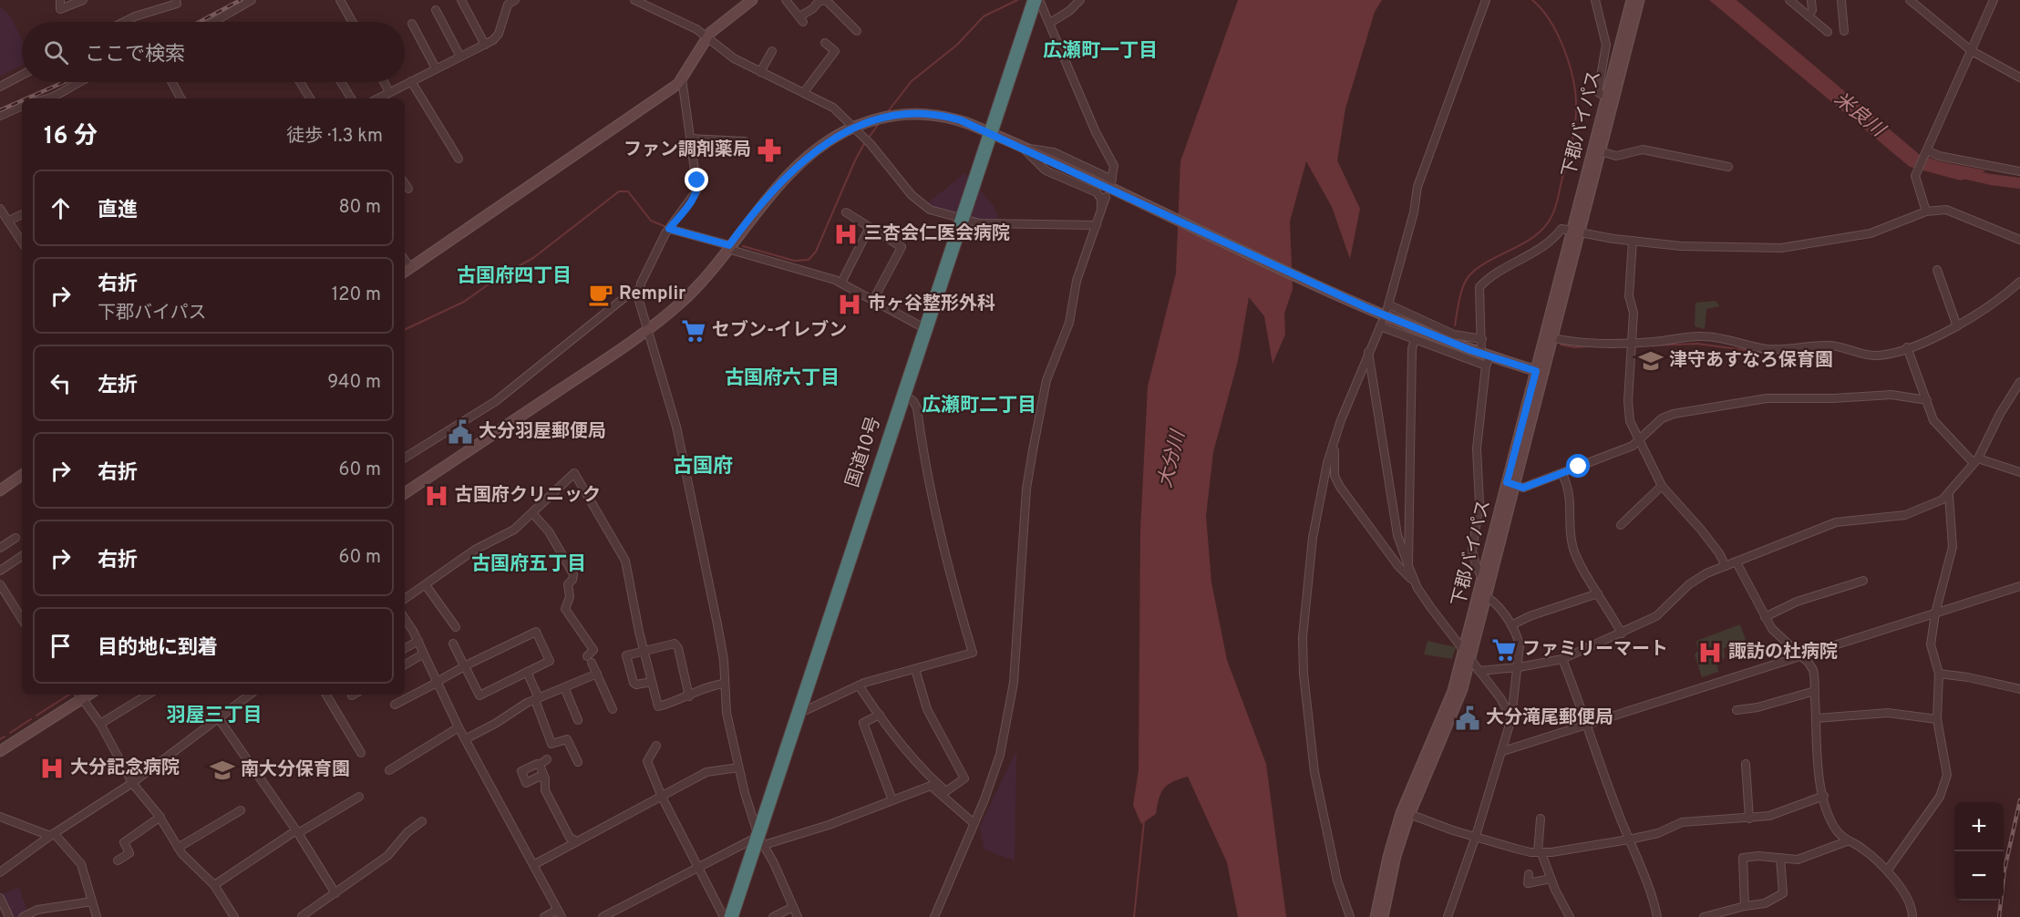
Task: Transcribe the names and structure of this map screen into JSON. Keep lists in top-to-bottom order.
{
  "streets": {
    "highway": ["国道10号"],
    "street": ["下郡バイパス"]
  },
  "districts": [
    "広瀬町一丁目",
    "古国府四丁目",
    "古国府六丁目",
    "広瀬町二丁目",
    "古国府",
    "古国府五丁目",
    "羽屋三丁目"
  ],
  "water": ["米良川", "大分川"],
  "places": {
    "pharmacy": ["ファン調剤薬局"],
    "hospital": [
      "三杏会仁医会病院",
      "市ヶ谷整形外科",
      "古国府クリニック",
      "諏訪の杜病院",
      "大分記念病院"
    ],
    "cafe": ["Remplir"],
    "supermarket": ["セブン-イレブン", "ファミリーマート"],
    "school or university": ["津守あすなろ保育園", "南大分保育園"],
    "public building": ["大分羽屋郵便局", "大分滝尾郵便局"]
  },
  "page": {
    "search": "ここで検索",
    "heading": ["16 分", "徒歩 · 1.3 km"],
    "list": [
      ["直進", "80 m"],
      ["右折", "下郡バイパス", "120 m"],
      ["左折", "940 m"],
      ["右折", "60 m"],
      ["右折", "60 m"],
      "目的地に到着"
    ],
    "map_buttons": ["+", "−"]
  }
}
